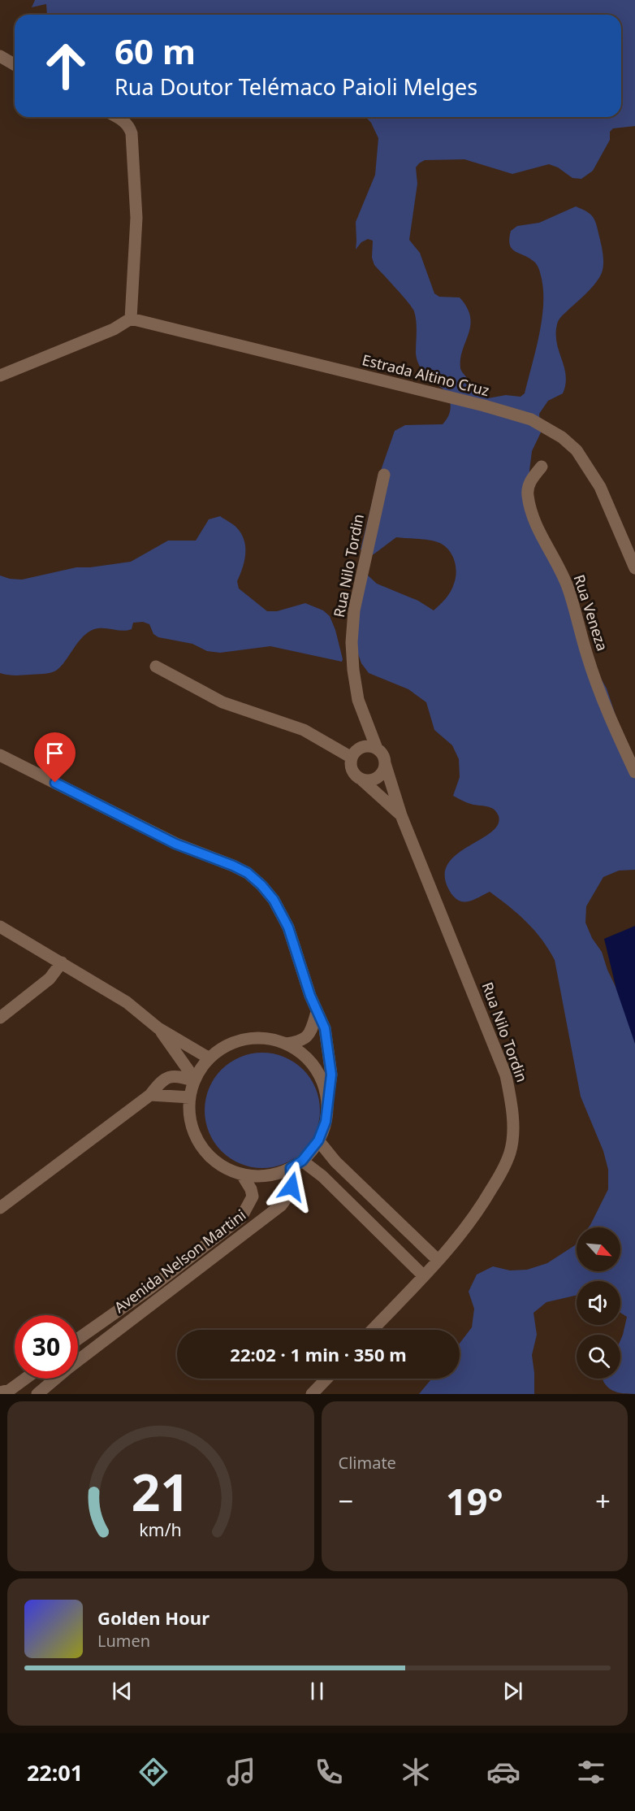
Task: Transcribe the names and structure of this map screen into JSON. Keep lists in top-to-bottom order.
{
  "streets": {
    "street": [
      "Estrada Altino Cruz",
      "Rua Nilo Tordin",
      "Rua Veneza",
      "Avenida Nelson Martini"
    ]
  },
  "north": "bottom right",
  "page": {
    "turn": ["60 m", "Rua Doutor Telémaco Paioli Melges"],
    "limit": "30",
    "trip": "22:02 · 1 min · 350 m",
    "tile": "Climate",
    "heat": ["−", "19°", "+"],
    "song": ["Golden Hour", "Lumen"],
    "tabs": "22:01",
    "gauge": ["21", "km/h"]
  }
}
